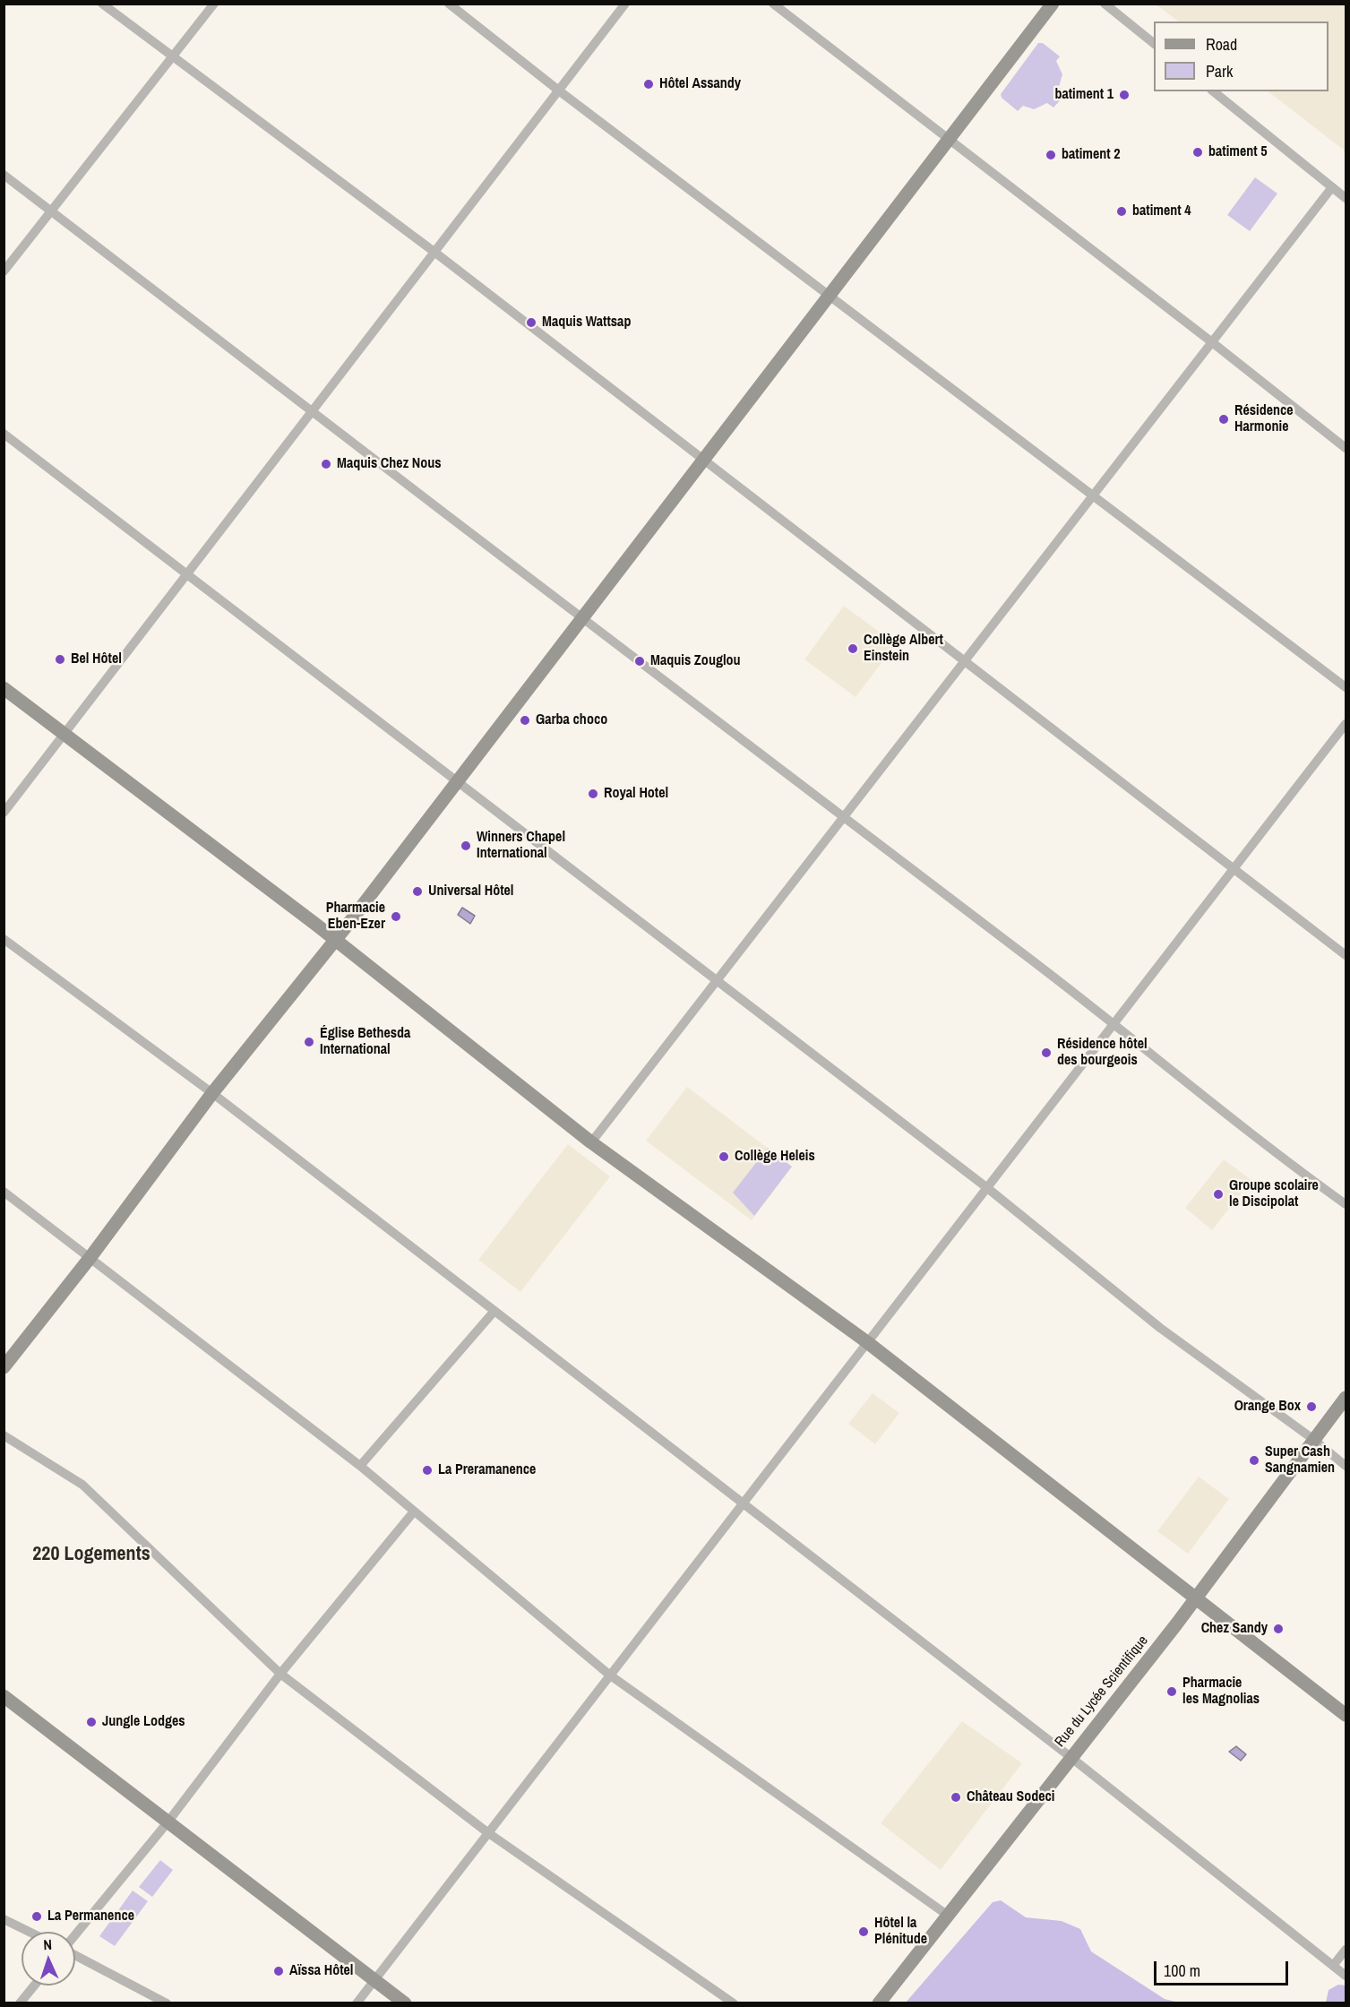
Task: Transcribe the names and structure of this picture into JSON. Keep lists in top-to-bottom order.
{
  "streets": {
    "street": ["Rue du Lycée Scientifique"]
  },
  "districts": ["220 Logements"],
  "places": [
    "Hôtel Assandy",
    "batiment 1",
    "batiment 5",
    "batiment 2",
    "batiment 4",
    "Maquis Wattsap",
    "Résidence Harmonie",
    "Maquis Chez Nous",
    "Collège Albert Einstein",
    "Bel Hôtel",
    "Maquis Zouglou",
    "Garba choco",
    "Royal Hotel",
    "Winners Chapel International",
    "Universal Hôtel",
    "Pharmacie Eben-Ezer",
    "Église Bethesda International",
    "Résidence hôtel des bourgeois",
    "Collège Heleis",
    "Groupe scolaire le Discipolat",
    "Orange Box",
    "Super Cash Sangnamien",
    "La Preramanence",
    "Chez Sandy",
    "Pharmacie les Magnolias",
    "Jungle Lodges",
    "Château Sodeci",
    "La Permanence",
    "Hôtel la Plénitude",
    "Aïssa Hôtel"
  ],
  "legend": ["Road", "Park"],
  "scale_bar": "100 m",
  "north": "top"
}
